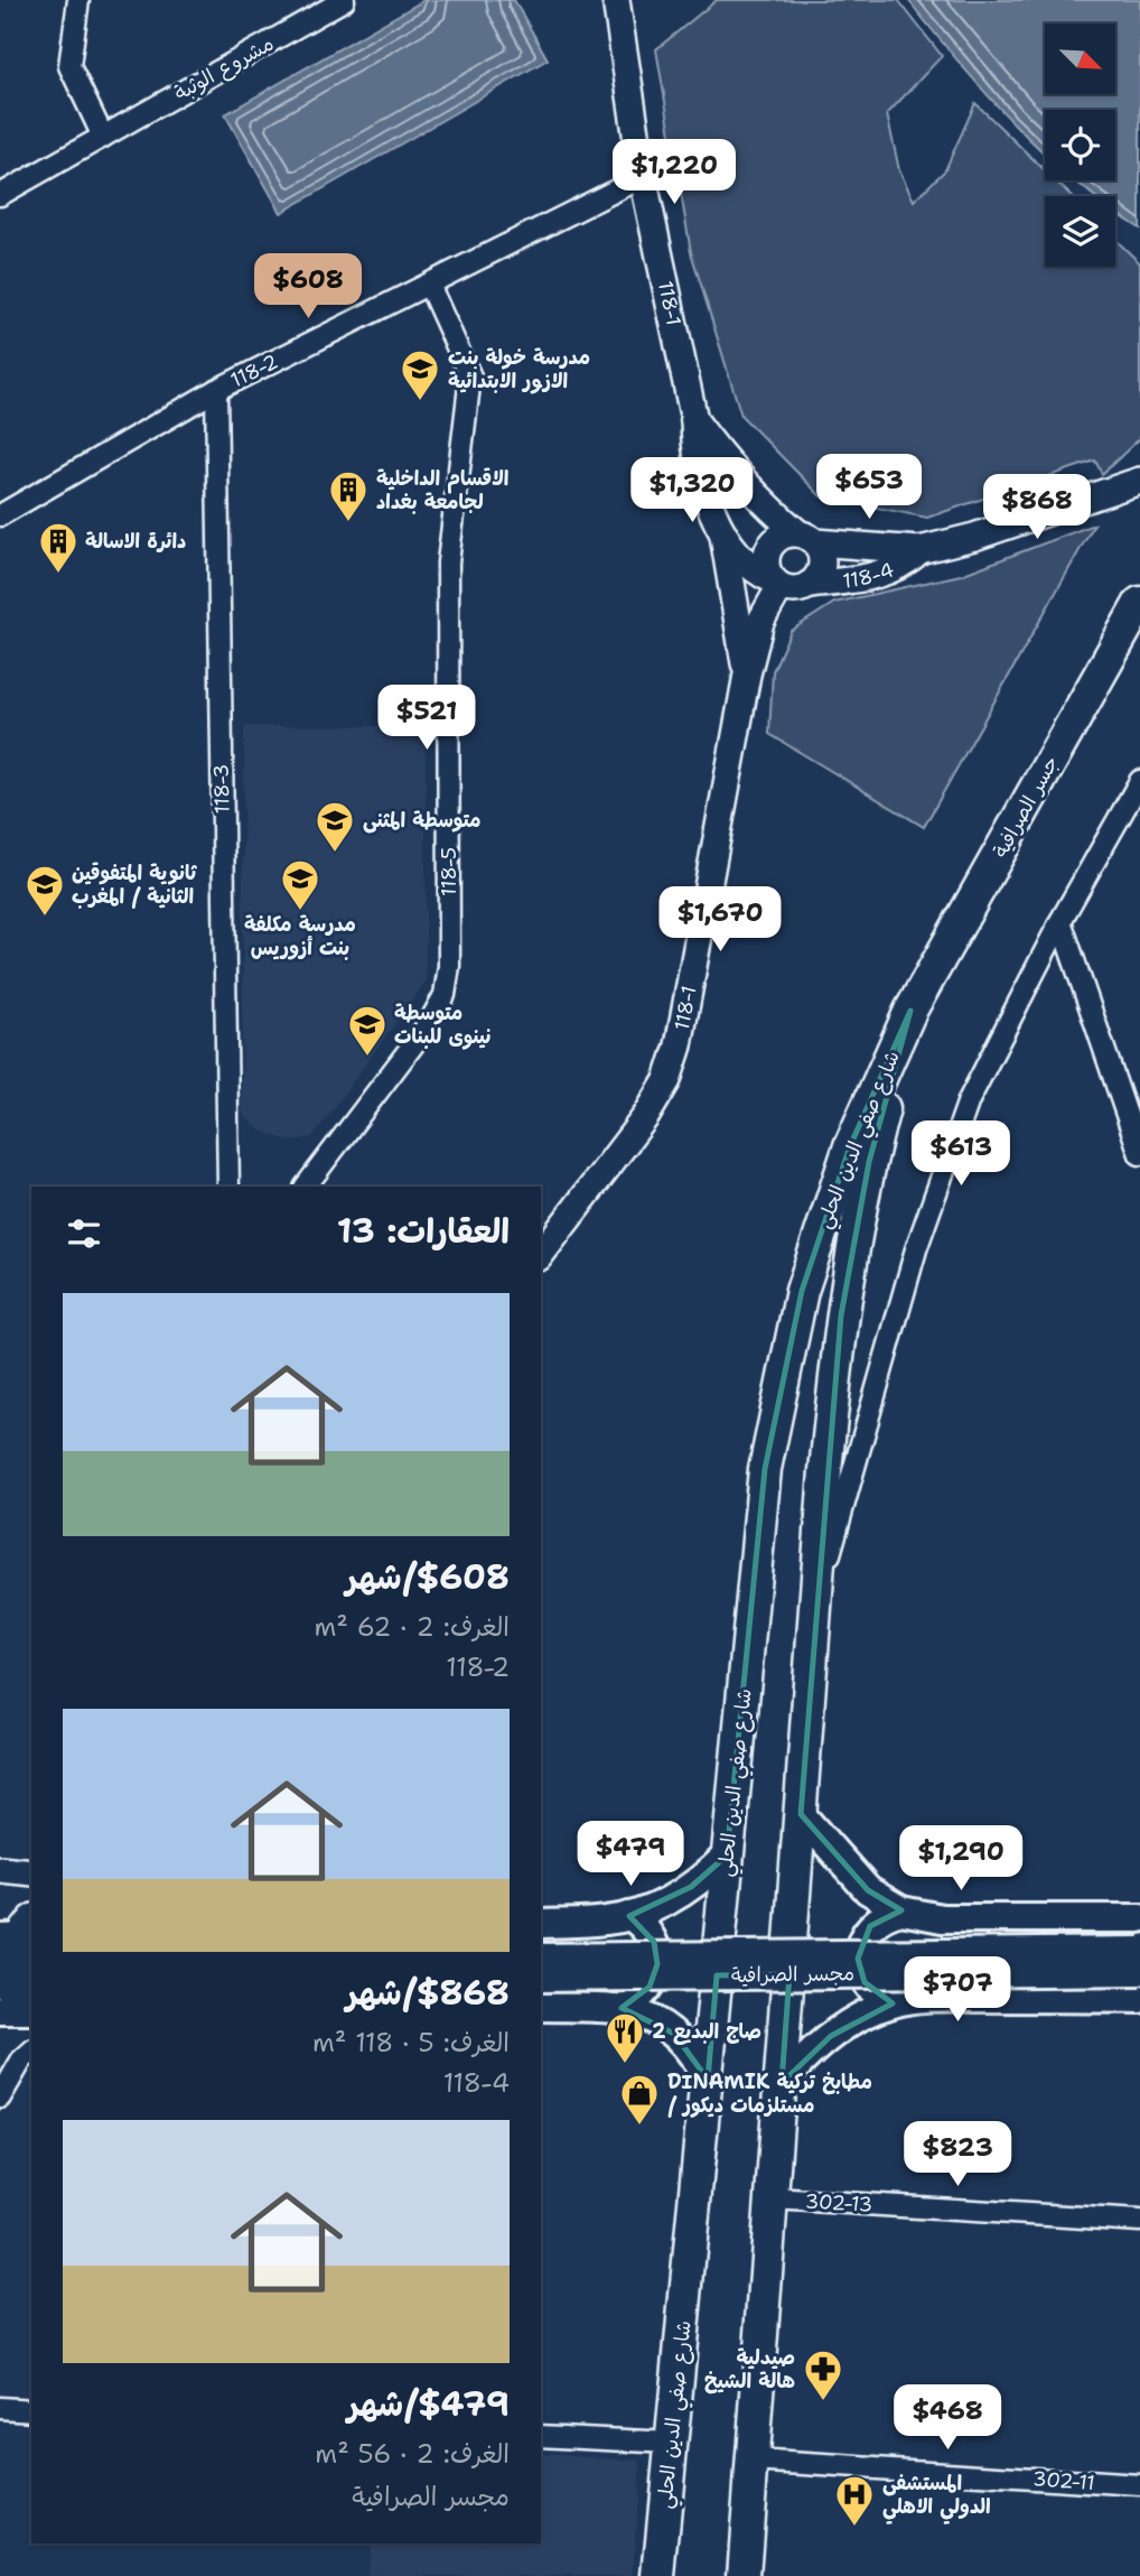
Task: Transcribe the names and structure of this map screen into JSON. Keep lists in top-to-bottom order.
{
  "streets": {
    "main road": ["جسر الصرافية", "شارع صفي الدين الحلي", "مجسر الصرافية"],
    "street": [
      "مشروع الوثبة",
      "118-1",
      "118-2",
      "118-4",
      "118-3",
      "118-5",
      "302-13",
      "302-11"
    ]
  },
  "crossings": [
    ["118-1", "118-2"],
    ["118-1", "118-4"],
    ["118-2", "118-3"],
    ["118-2", "118-5"],
    ["جسر الصرافية", "شارع صفي الدين الحلي"]
  ],
  "places": {
    "school or university": [
      "مدرسة خولة بنت الازور الابتدائية",
      "متوسطة المثنى",
      "مدرسة مكلفة بنت أزوريس",
      "ثانوية المتفوقين الثانية / المغرب",
      "متوسطة نينوى للبنات"
    ],
    "building": ["الاقسام الداخلية لجامعة بغداد", "دائرة الاسالة"],
    "restaurant": ["صاج البديع 2"],
    "shop": ["DINAMIK مطابخ تركية / مستلزمات ديكور"],
    "pharmacy": ["صيدلية هالة الشيخ"],
    "hospital": ["المستشفى الدولي الاهلي"]
  },
  "north": "bottom right",
  "page": {
    "price": [
      "$1,220",
      "$608",
      "$653",
      "$1,320",
      "$868",
      "$521",
      "$1,670",
      "$613",
      "$479",
      "$1,290",
      "$707",
      "$823",
      "$468"
    ],
    "heading": "العقارات: 13",
    "list": [
      {
        "name": "$608/شهر",
        "note": "الغرف: 2 · 62 m² · 118-2"
      },
      {
        "name": "$868/شهر",
        "note": "الغرف: 5 · 118 m² · 118-4"
      },
      {
        "name": "$479/شهر",
        "note": "الغرف: 2 · 56 m² · مجسر الصرافية"
      }
    ]
  }
}
